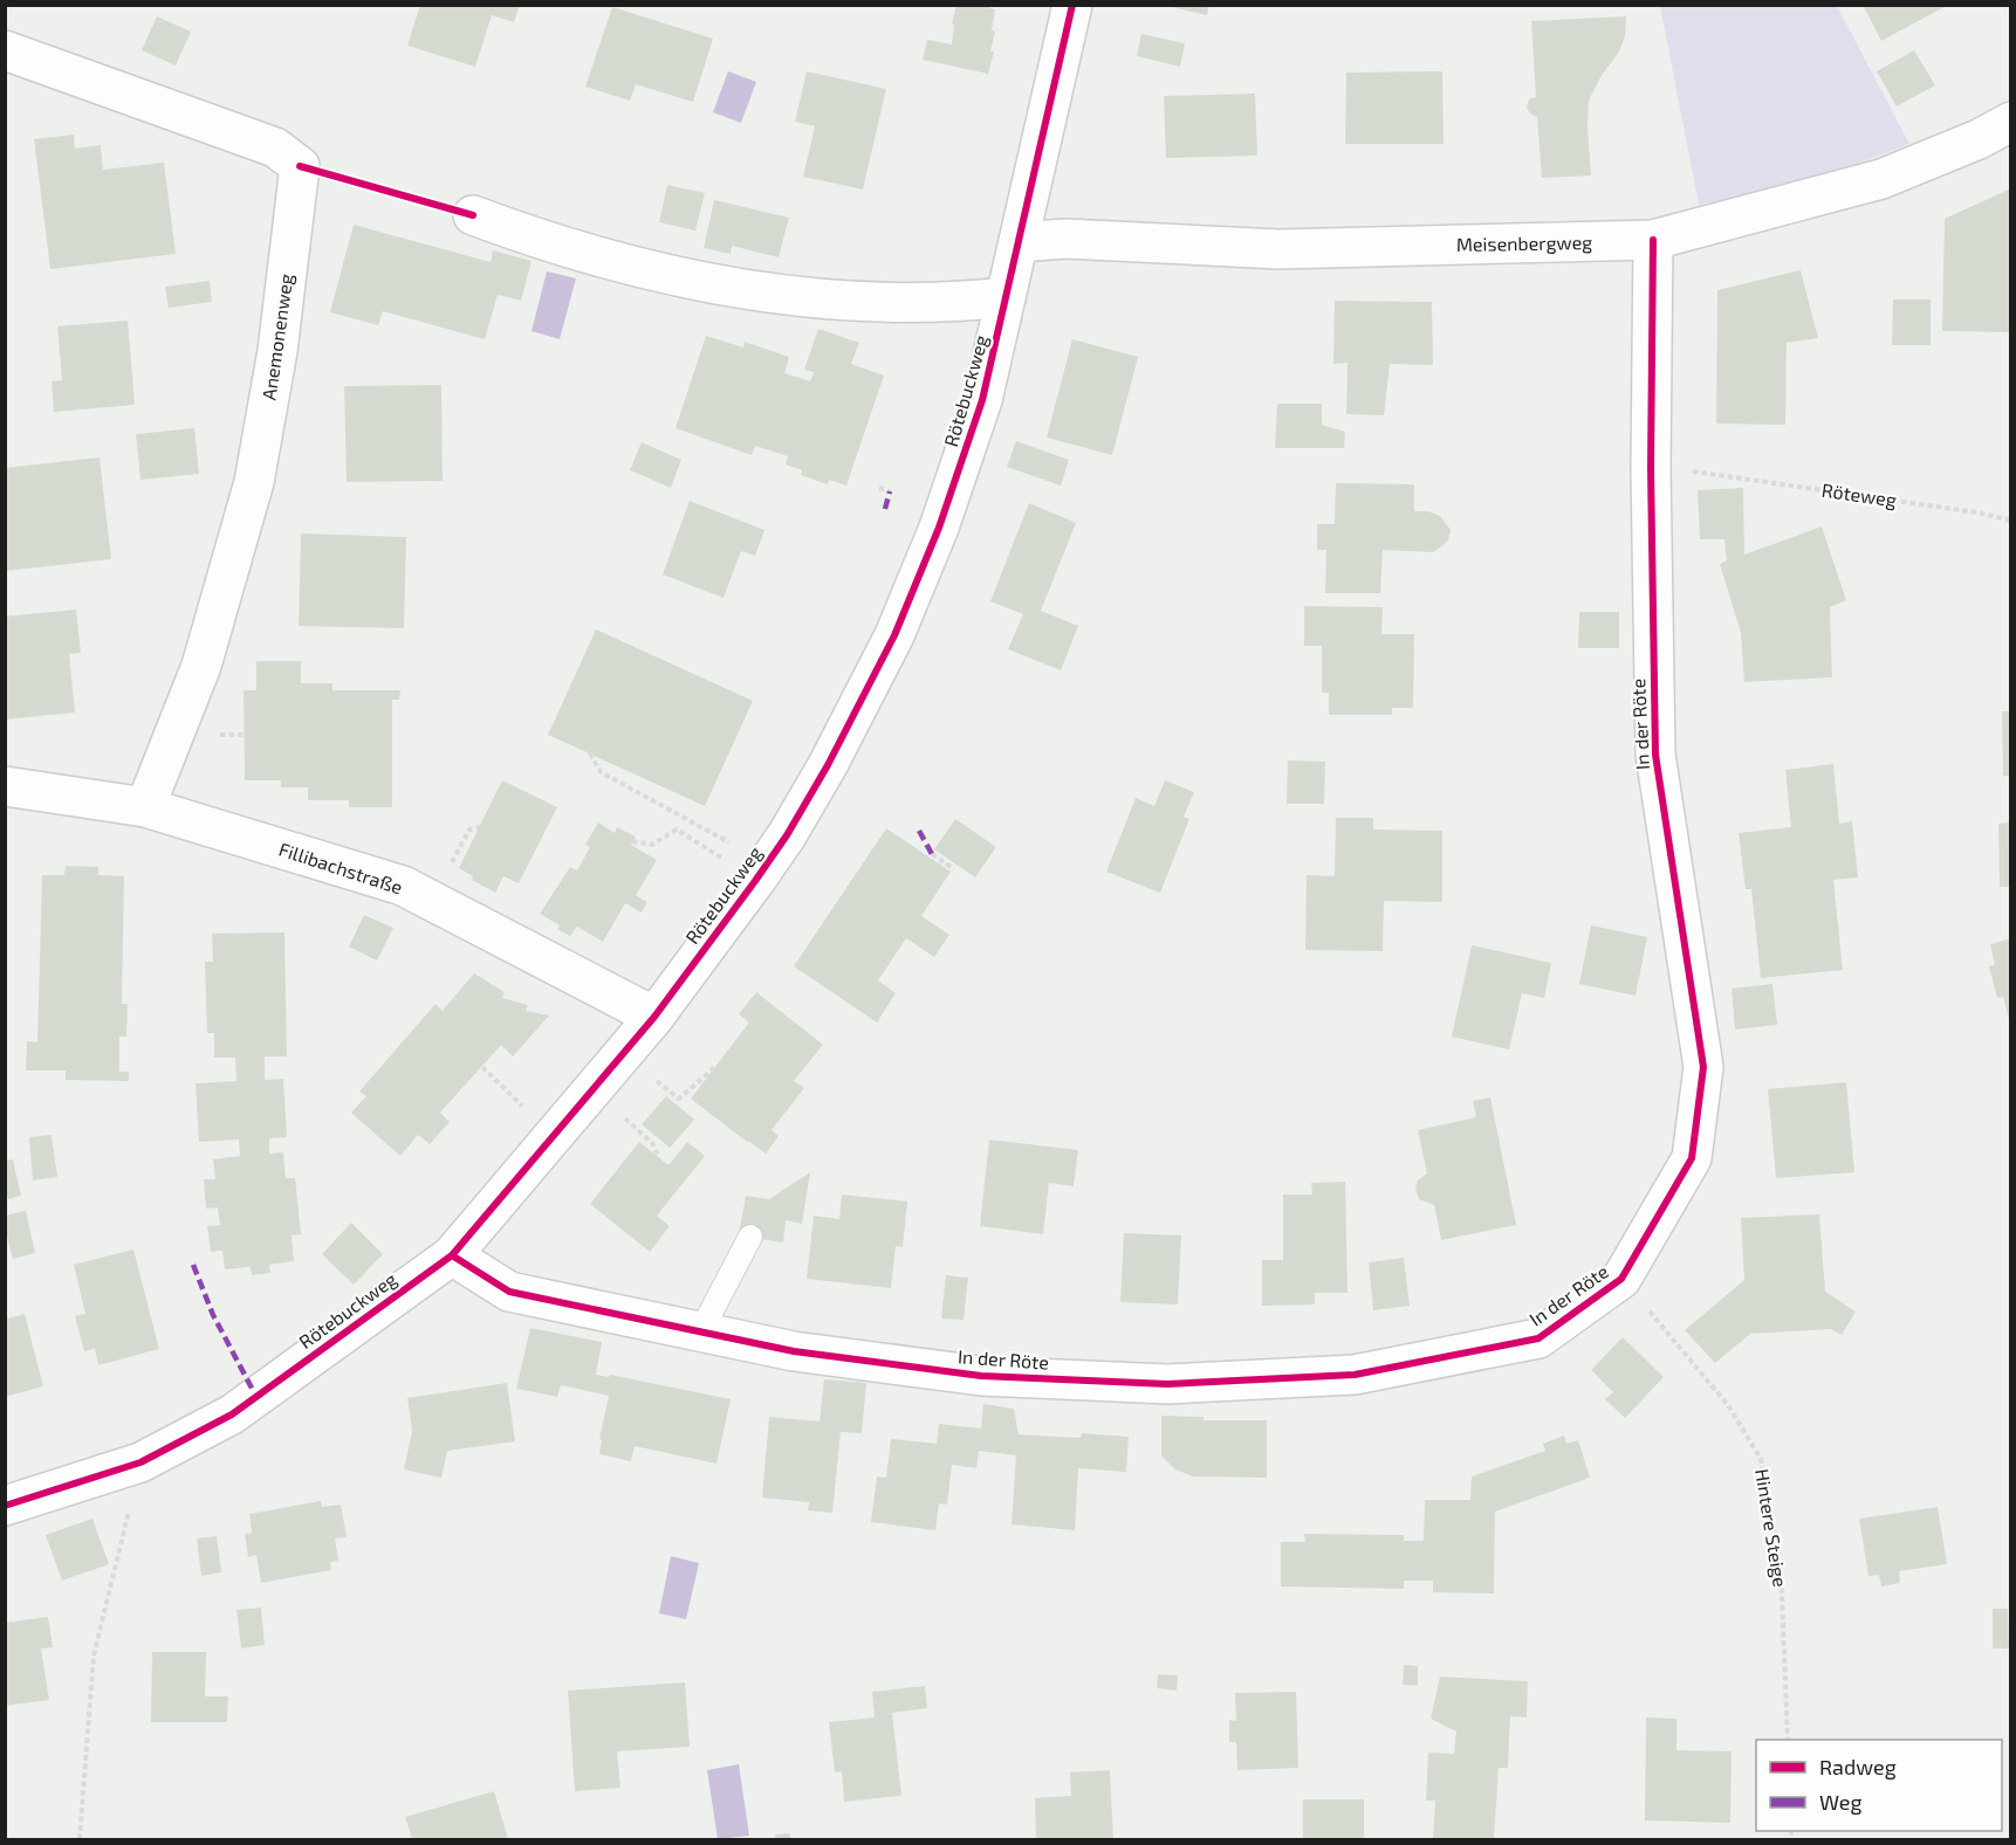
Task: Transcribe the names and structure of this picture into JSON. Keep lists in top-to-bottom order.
{
  "streets": {
    "street": [
      "Meisenbergweg",
      "Anemonenweg",
      "Rötebuckweg",
      "In der Röte",
      "Fillibachstraße"
    ],
    "path": ["Röteweg", "Hintere Steige"]
  },
  "crossings": [
    ["Meisenbergweg", "Rötebuckweg"],
    ["Meisenbergweg", "In der Röte"],
    ["Anemonenweg", "Fillibachstraße"],
    ["Rötebuckweg", "In der Röte"],
    ["Rötebuckweg", "Fillibachstraße"],
    ["In der Röte", "Hintere Steige"]
  ],
  "legend": ["Radweg", "Weg"]
}
